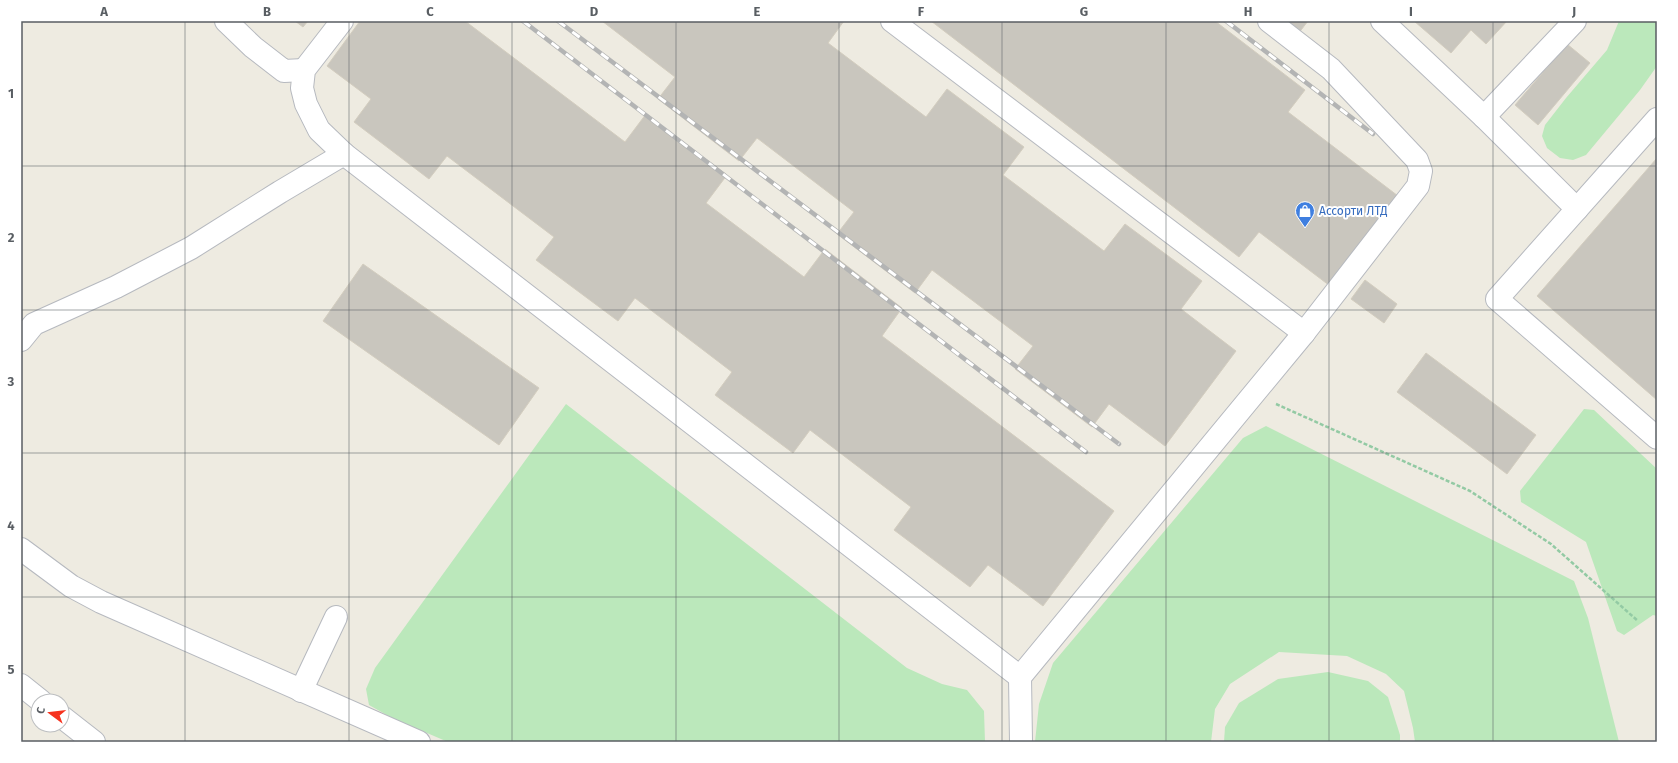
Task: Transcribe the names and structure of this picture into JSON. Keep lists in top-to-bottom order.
{
  "places": {
    "shop": ["Ассорти ЛТД"]
  },
  "north": "left",
  "grid": {
    "columns": [
      "A",
      "B",
      "C",
      "D",
      "E",
      "F",
      "G",
      "H",
      "I",
      "J"
    ],
    "rows": [
      "1",
      "2",
      "3",
      "4",
      "5"
    ]
  }
}
